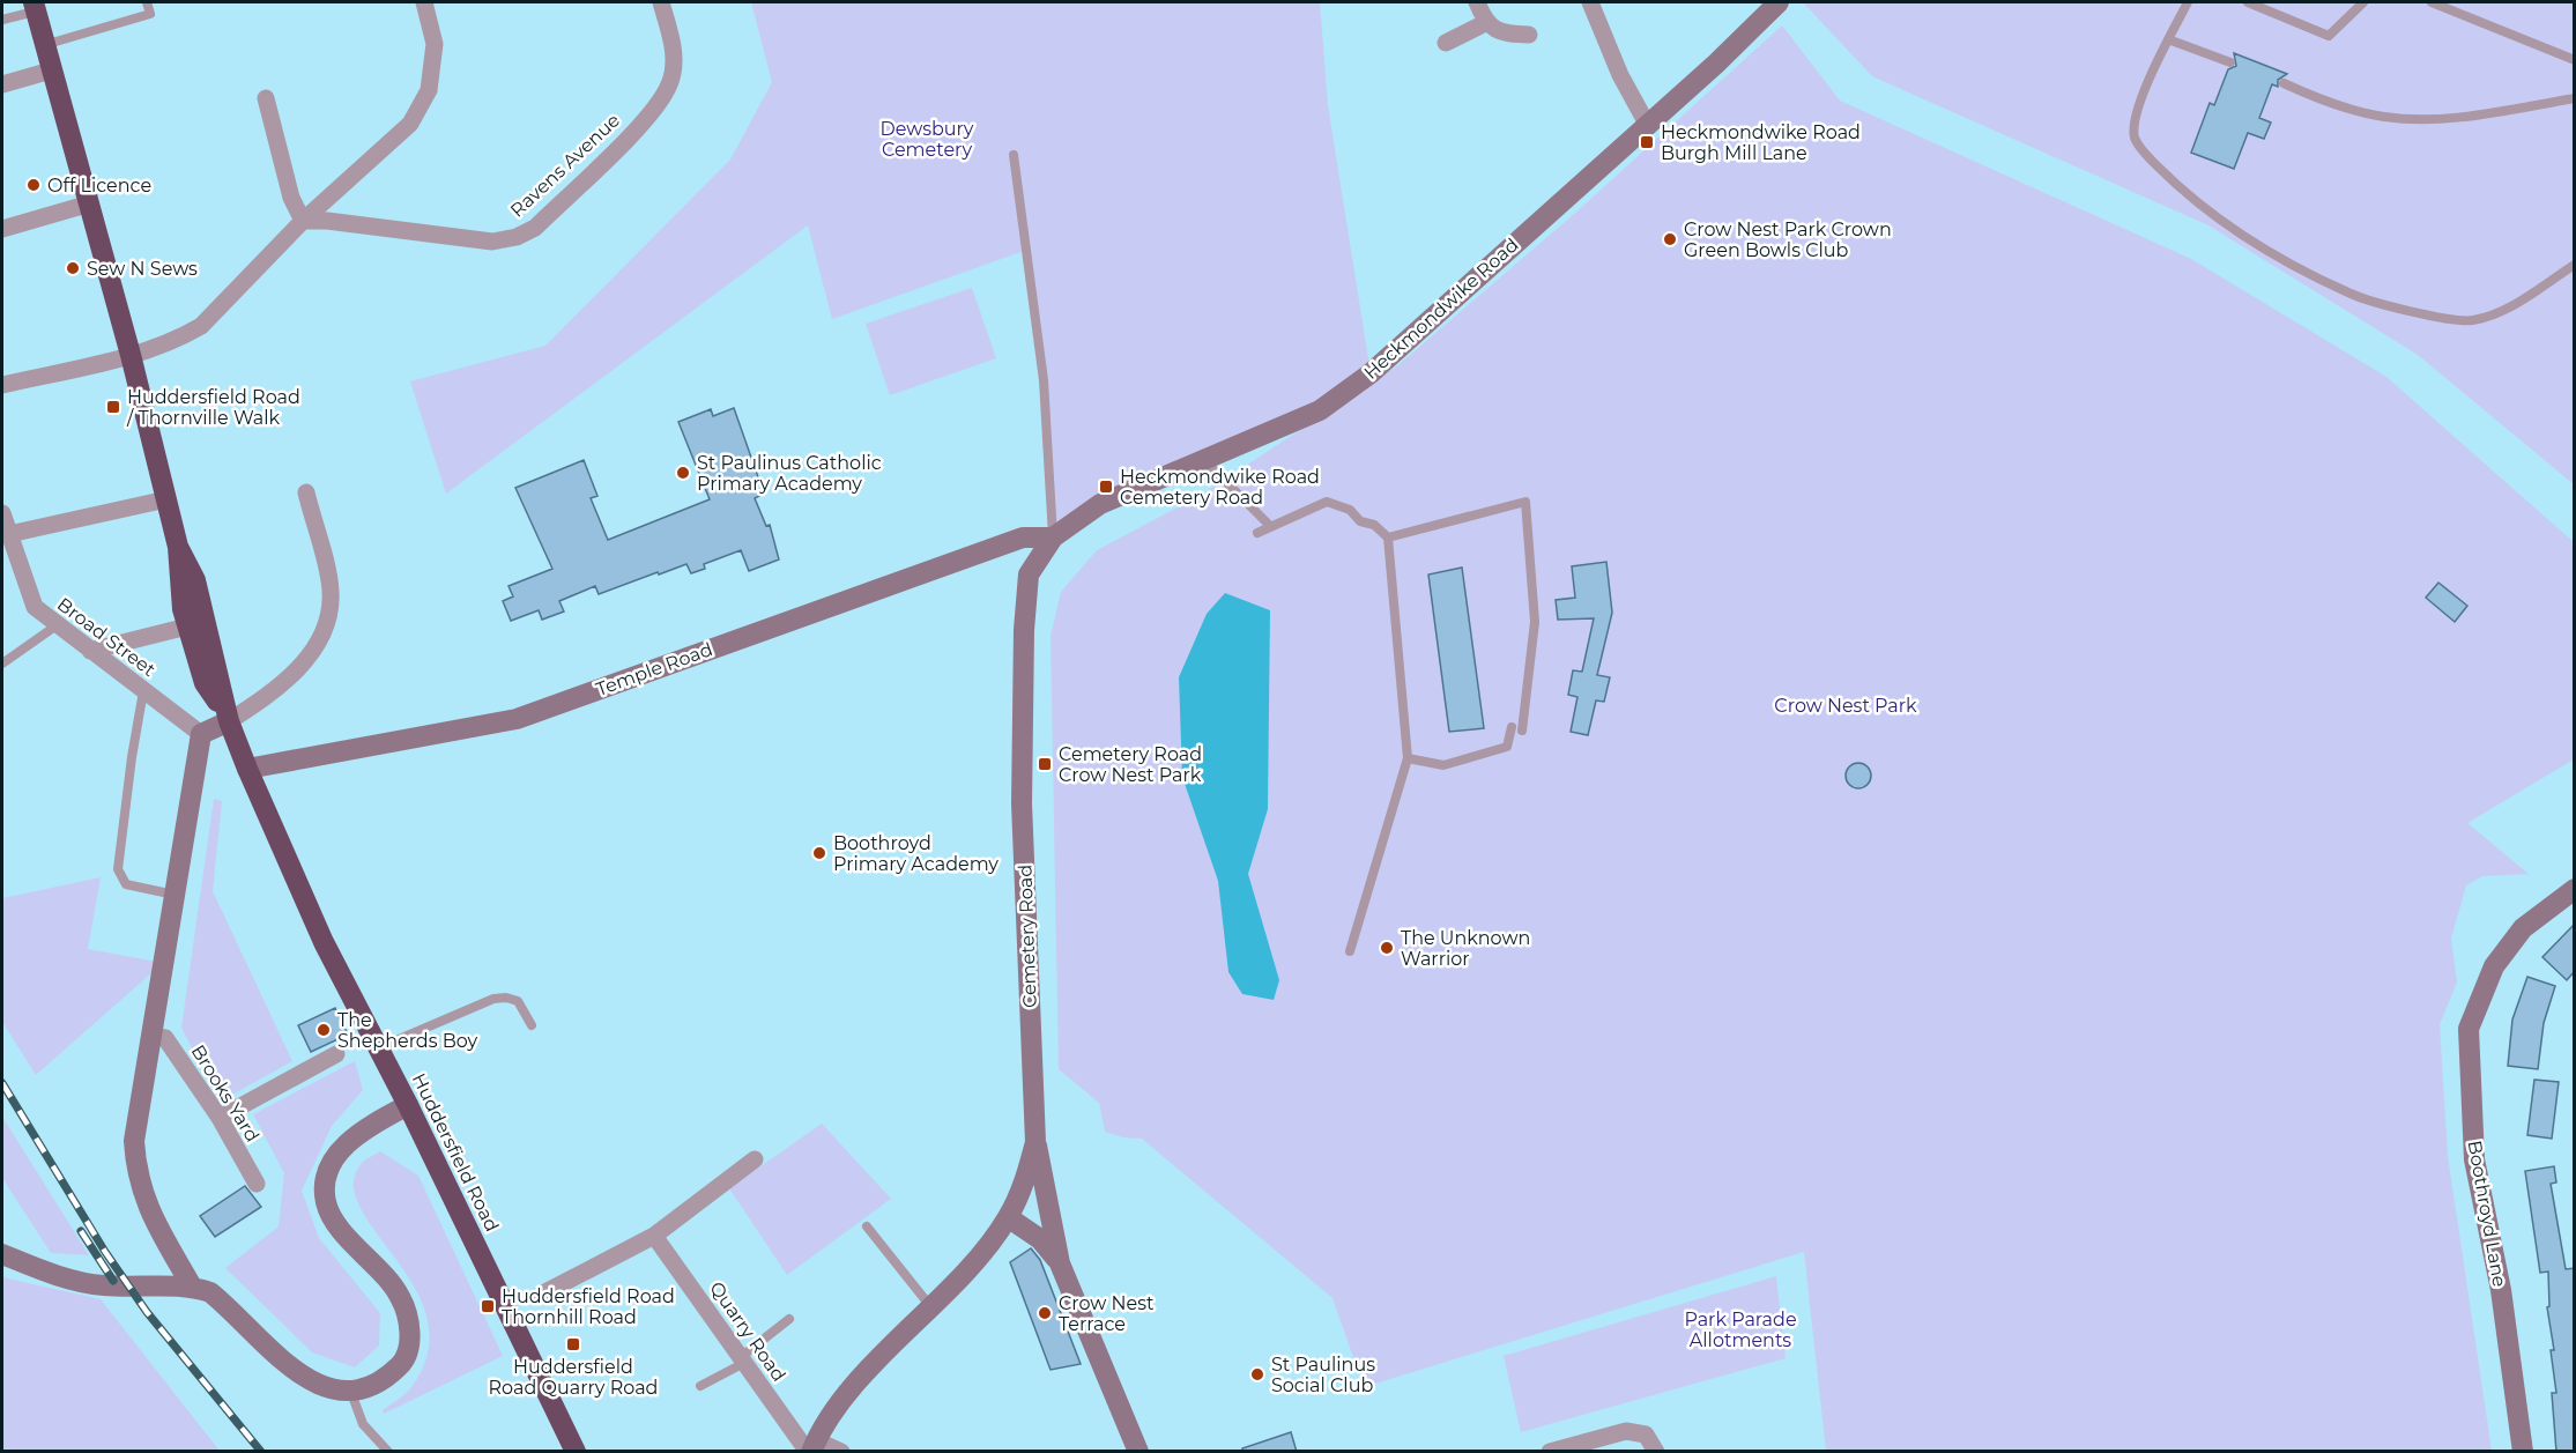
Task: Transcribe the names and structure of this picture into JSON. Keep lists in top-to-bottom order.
{
  "streets": {
    "highway": ["Huddersfield Road"],
    "main road": [
      "Heckmondwike Road",
      "Temple Road",
      "Cemetery Road",
      "Boothroyd Lane"
    ],
    "street": [
      "Ravens Avenue",
      "Broad Street",
      "Brooks Yard",
      "Quarry Road"
    ]
  },
  "crossings": [
    ["Heckmondwike Road", "Temple Road"],
    ["Heckmondwike Road", "Cemetery Road"],
    ["Temple Road", "Cemetery Road"],
    ["Temple Road", "Huddersfield Road"],
    ["Cemetery Road", "Quarry Road"]
  ],
  "parks": ["Dewsbury Cemetery", "Crow Nest Park", "Park Parade Allotments"],
  "places": {
    "transit": [
      "Heckmondwike Road Burgh Mill Lane",
      "Huddersfield Road / Thornville Walk",
      "Heckmondwike Road Cemetery Road",
      "Cemetery Road Crow Nest Park",
      "Huddersfield Road Thornhill Road",
      "Huddersfield Road Quarry Road"
    ],
    "other": [
      "Off Licence",
      "Crow Nest Park Crown Green Bowls Club",
      "Sew N Sews",
      "St Paulinus Catholic Primary Academy",
      "Boothroyd Primary Academy",
      "The Unknown Warrior",
      "The Shepherds Boy",
      "Crow Nest Terrace",
      "St Paulinus Social Club"
    ]
  }
}
